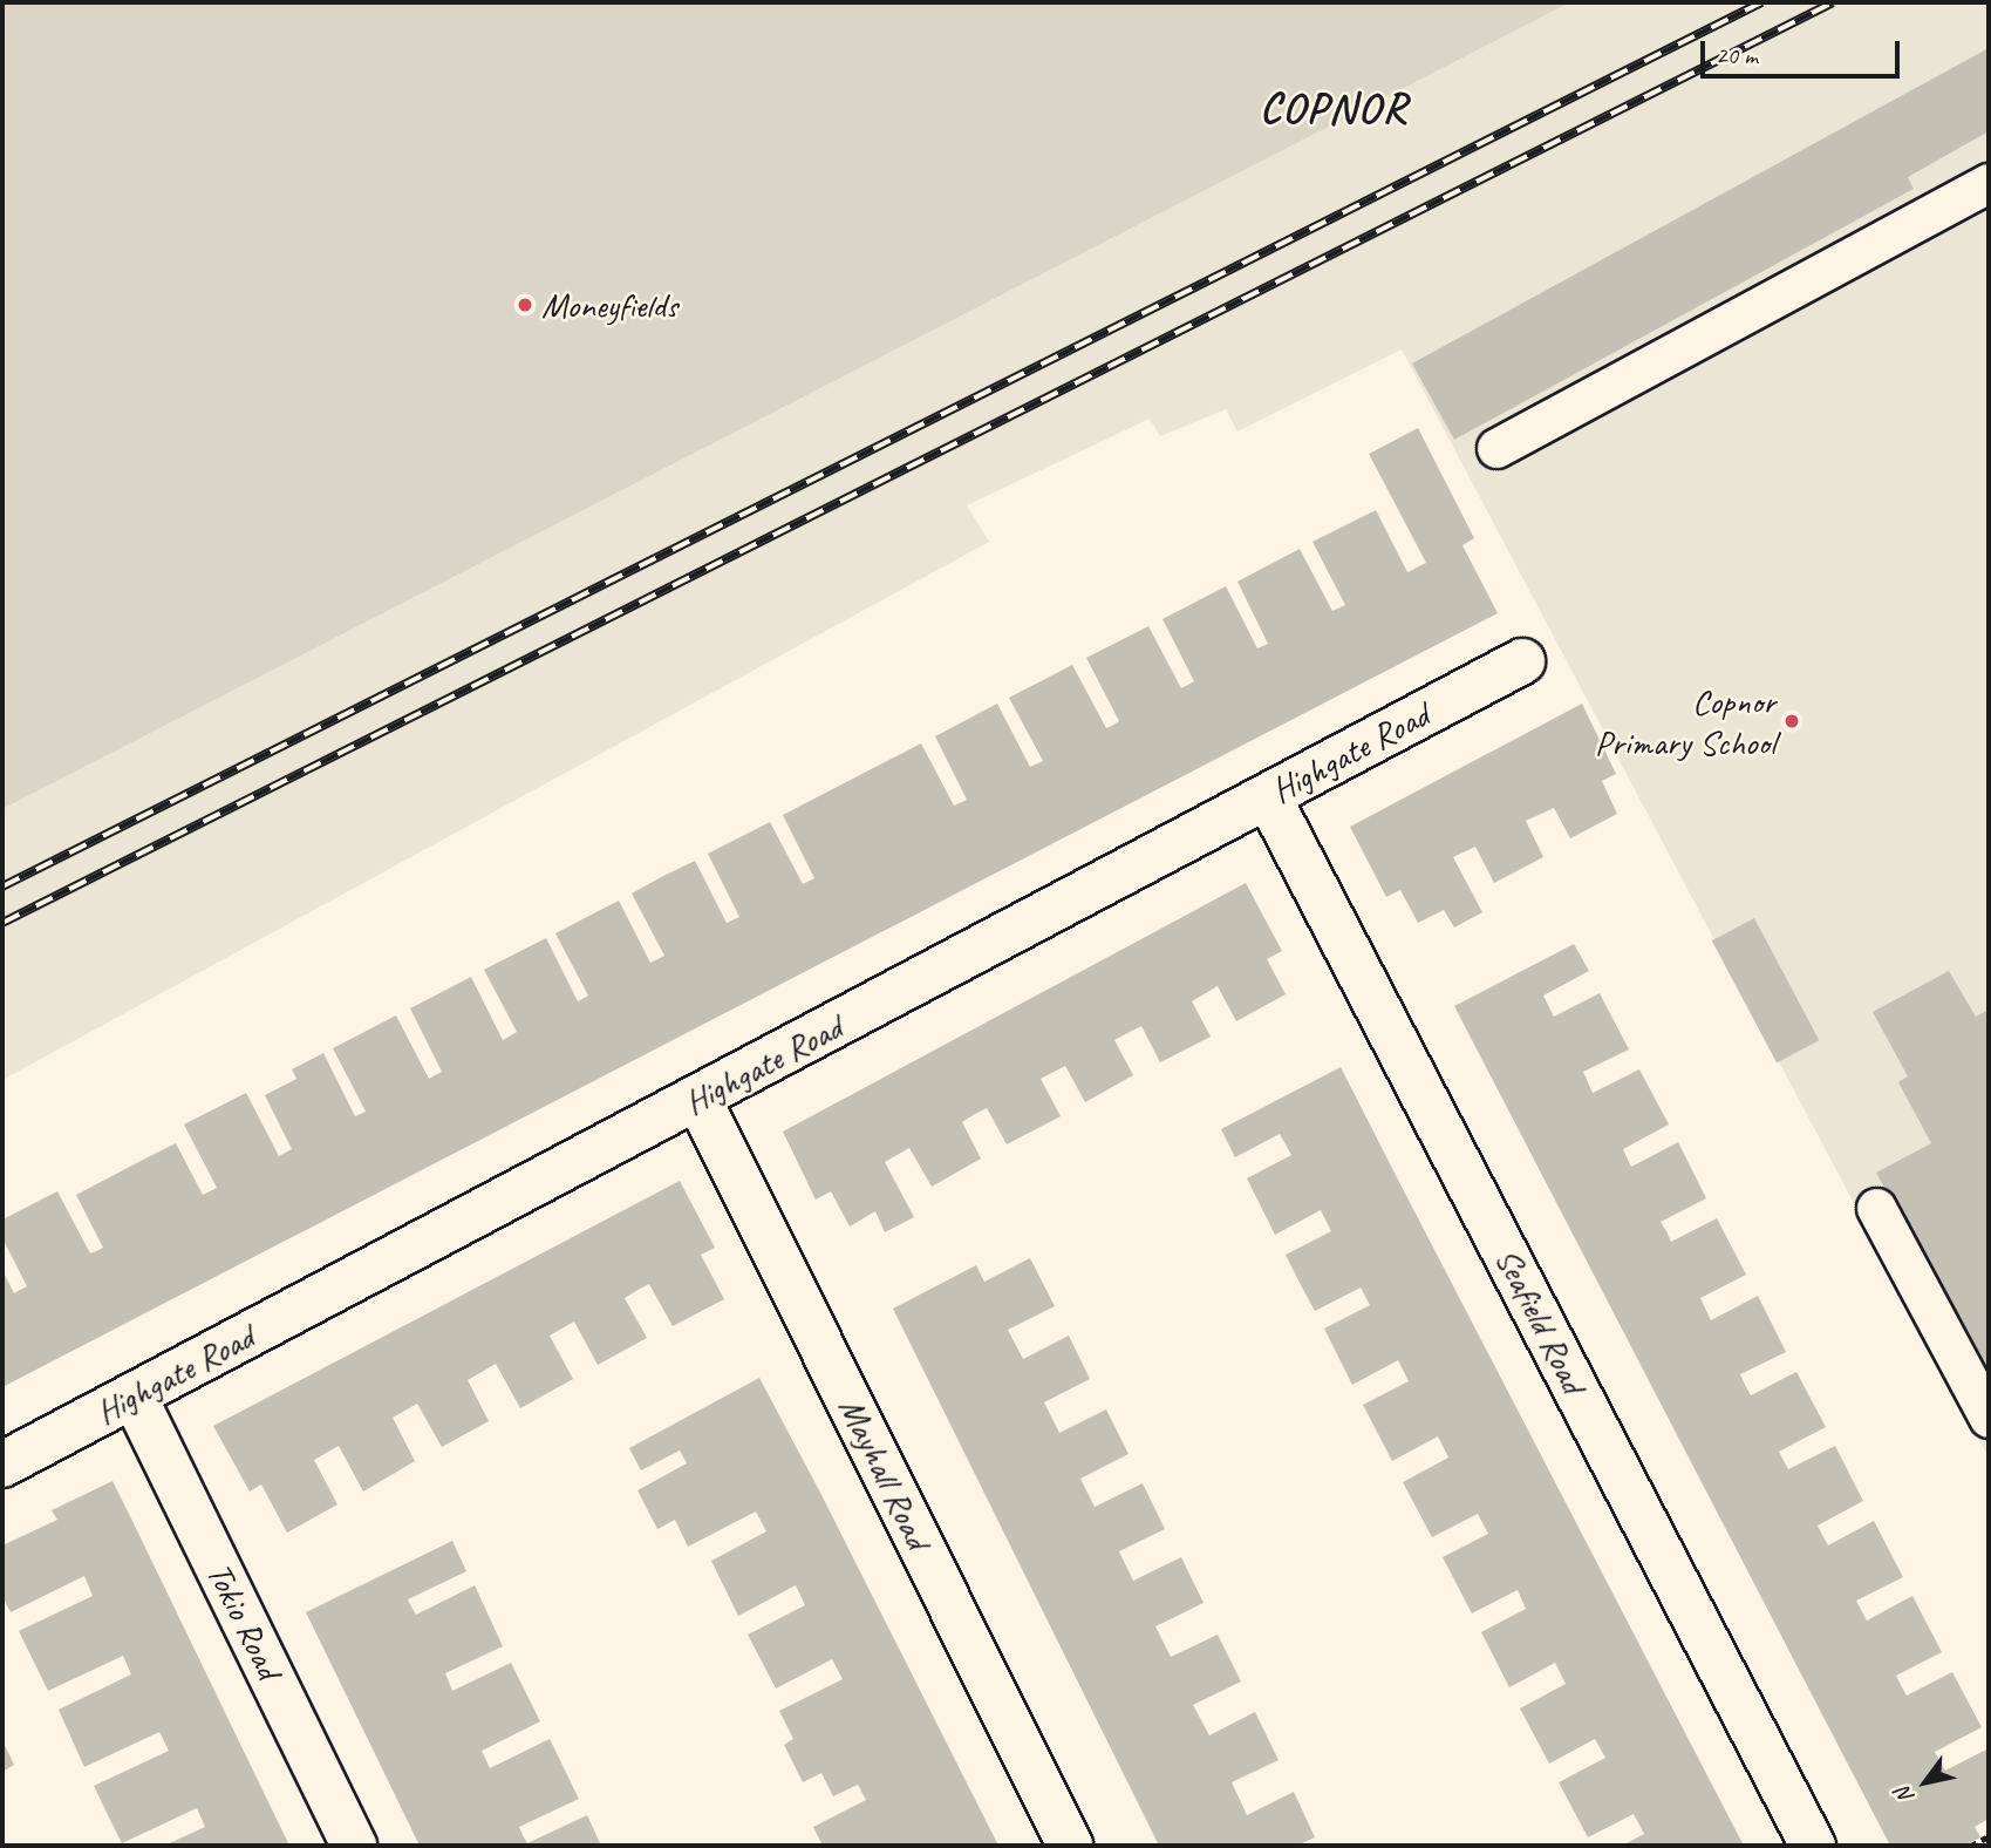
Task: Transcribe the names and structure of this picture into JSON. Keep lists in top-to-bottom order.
{
  "streets": {
    "street": [
      "Highgate Road",
      "Seafield Road",
      "Mayhall Road",
      "Tokio Road"
    ]
  },
  "crossings": [
    ["Highgate Road", "Seafield Road"],
    ["Highgate Road", "Mayhall Road"],
    ["Highgate Road", "Tokio Road"]
  ],
  "districts": ["COPNOR"],
  "places": ["Moneyfields", "Copnor Primary School"],
  "scale_bar": "20 m",
  "north": "bottom left"
}
